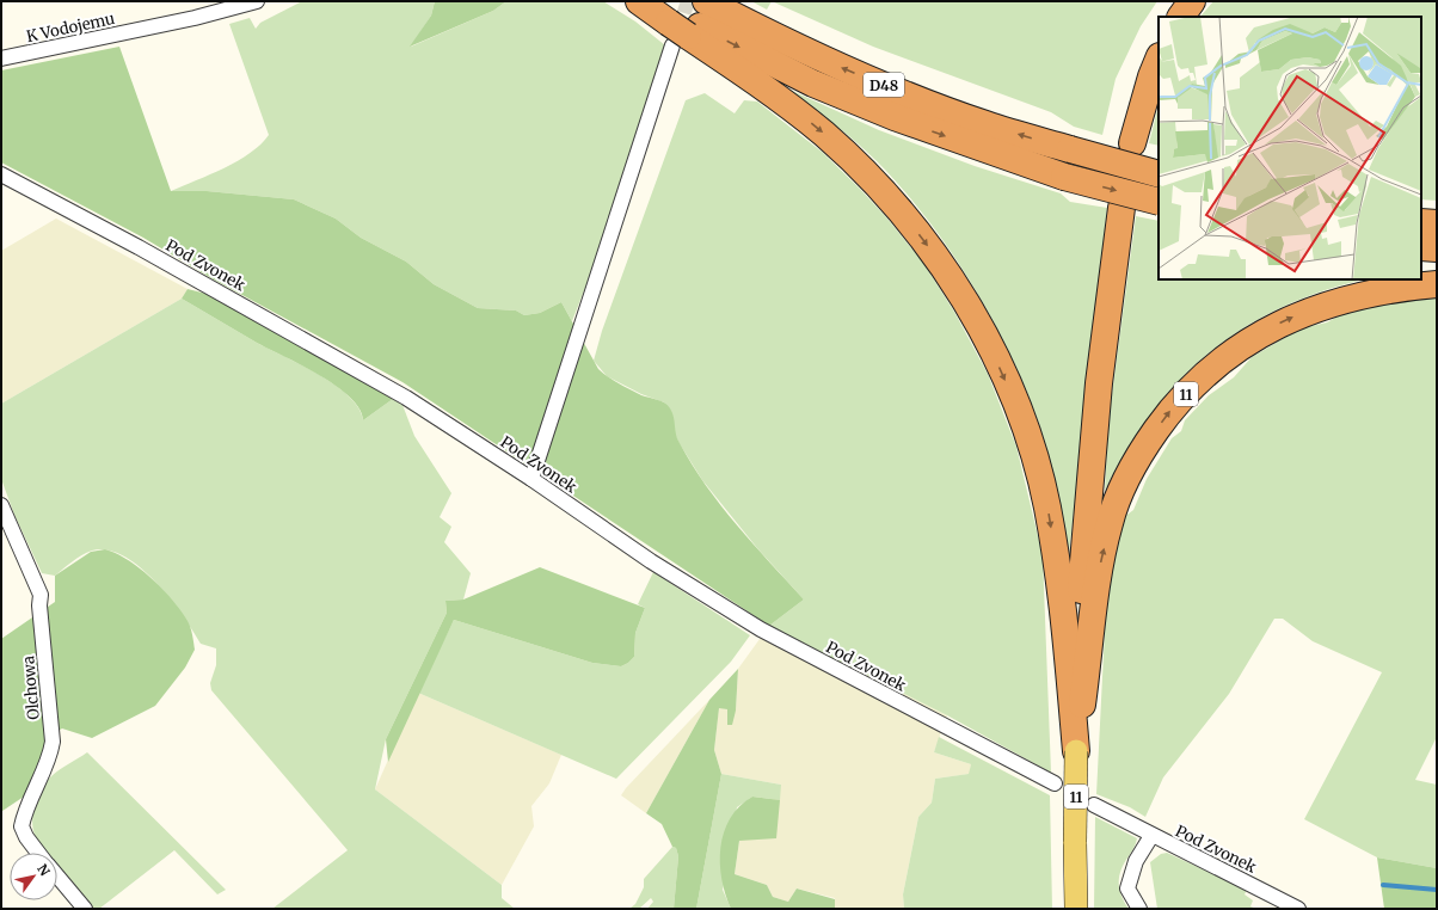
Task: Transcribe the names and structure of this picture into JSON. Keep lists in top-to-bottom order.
{
  "streets": {
    "highway": ["D48", "11"],
    "street": ["K Vodojemu", "Pod Zvonek", "Olchowa"]
  },
  "north": "top right"
}
